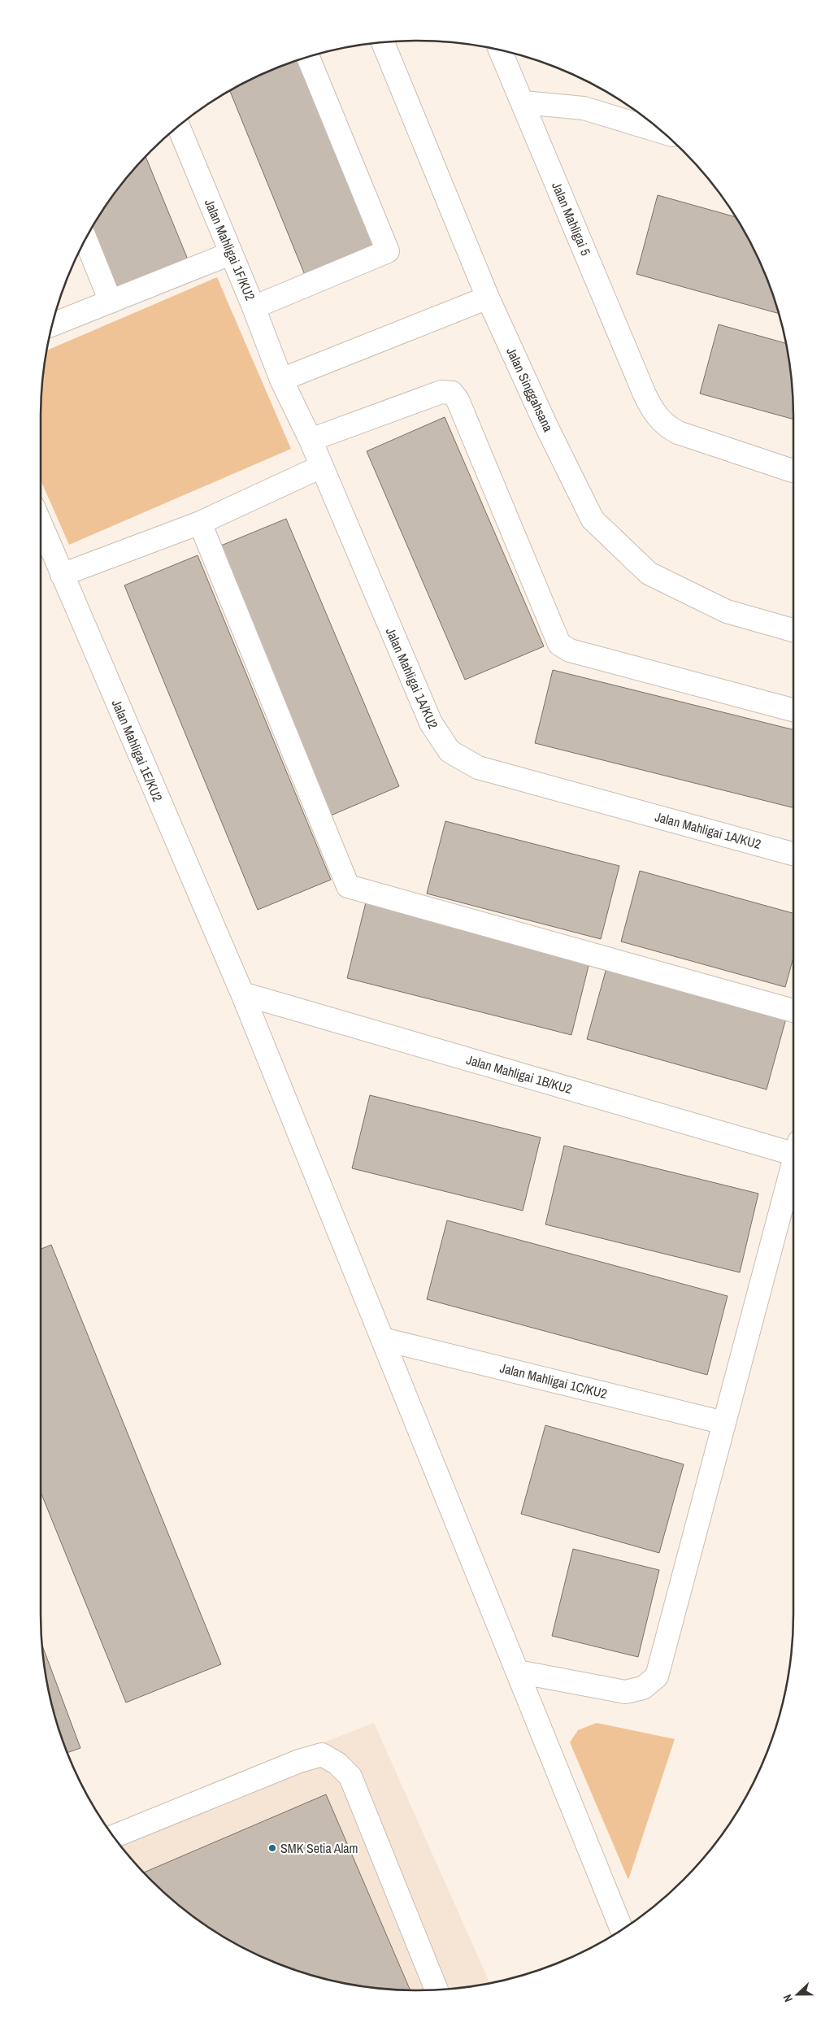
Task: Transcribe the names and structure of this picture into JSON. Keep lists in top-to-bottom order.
{
  "streets": {
    "street": [
      "Jalan Mahligai 5",
      "Jalan Mahligai 1F/KU2",
      "Jalan Singgahsana",
      "Jalan Mahligai 1A/KU2",
      "Jalan Mahligai 1E/KU2",
      "Jalan Mahligai 1B/KU2",
      "Jalan Mahligai 1C/KU2"
    ]
  },
  "crossings": [
    ["Jalan Mahligai 1F/KU2", "Jalan Mahligai 1A/KU2"],
    ["Jalan Mahligai 1E/KU2", "Jalan Mahligai 1B/KU2"],
    ["Jalan Mahligai 1E/KU2", "Jalan Mahligai 1C/KU2"]
  ],
  "places": ["SMK Setia Alam"],
  "north": "left"
}
